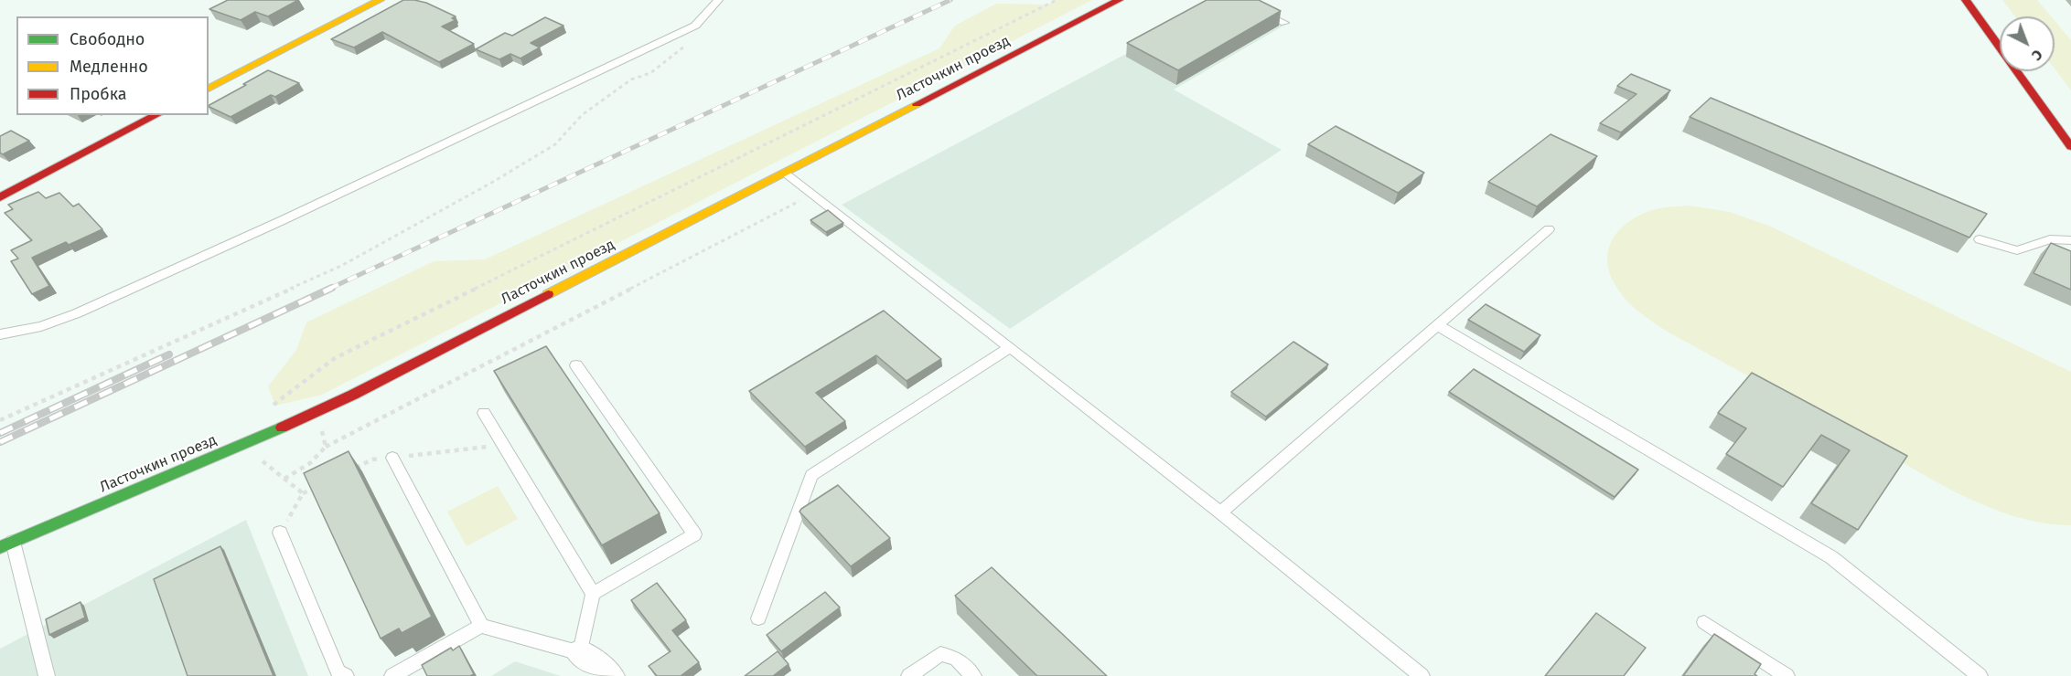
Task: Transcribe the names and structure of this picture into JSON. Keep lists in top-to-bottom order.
{
  "streets": {
    "street": ["Ласточкин проезд"]
  },
  "legend": ["Свободно", "Медленно", "Пробка"],
  "north": "bottom right"
}
